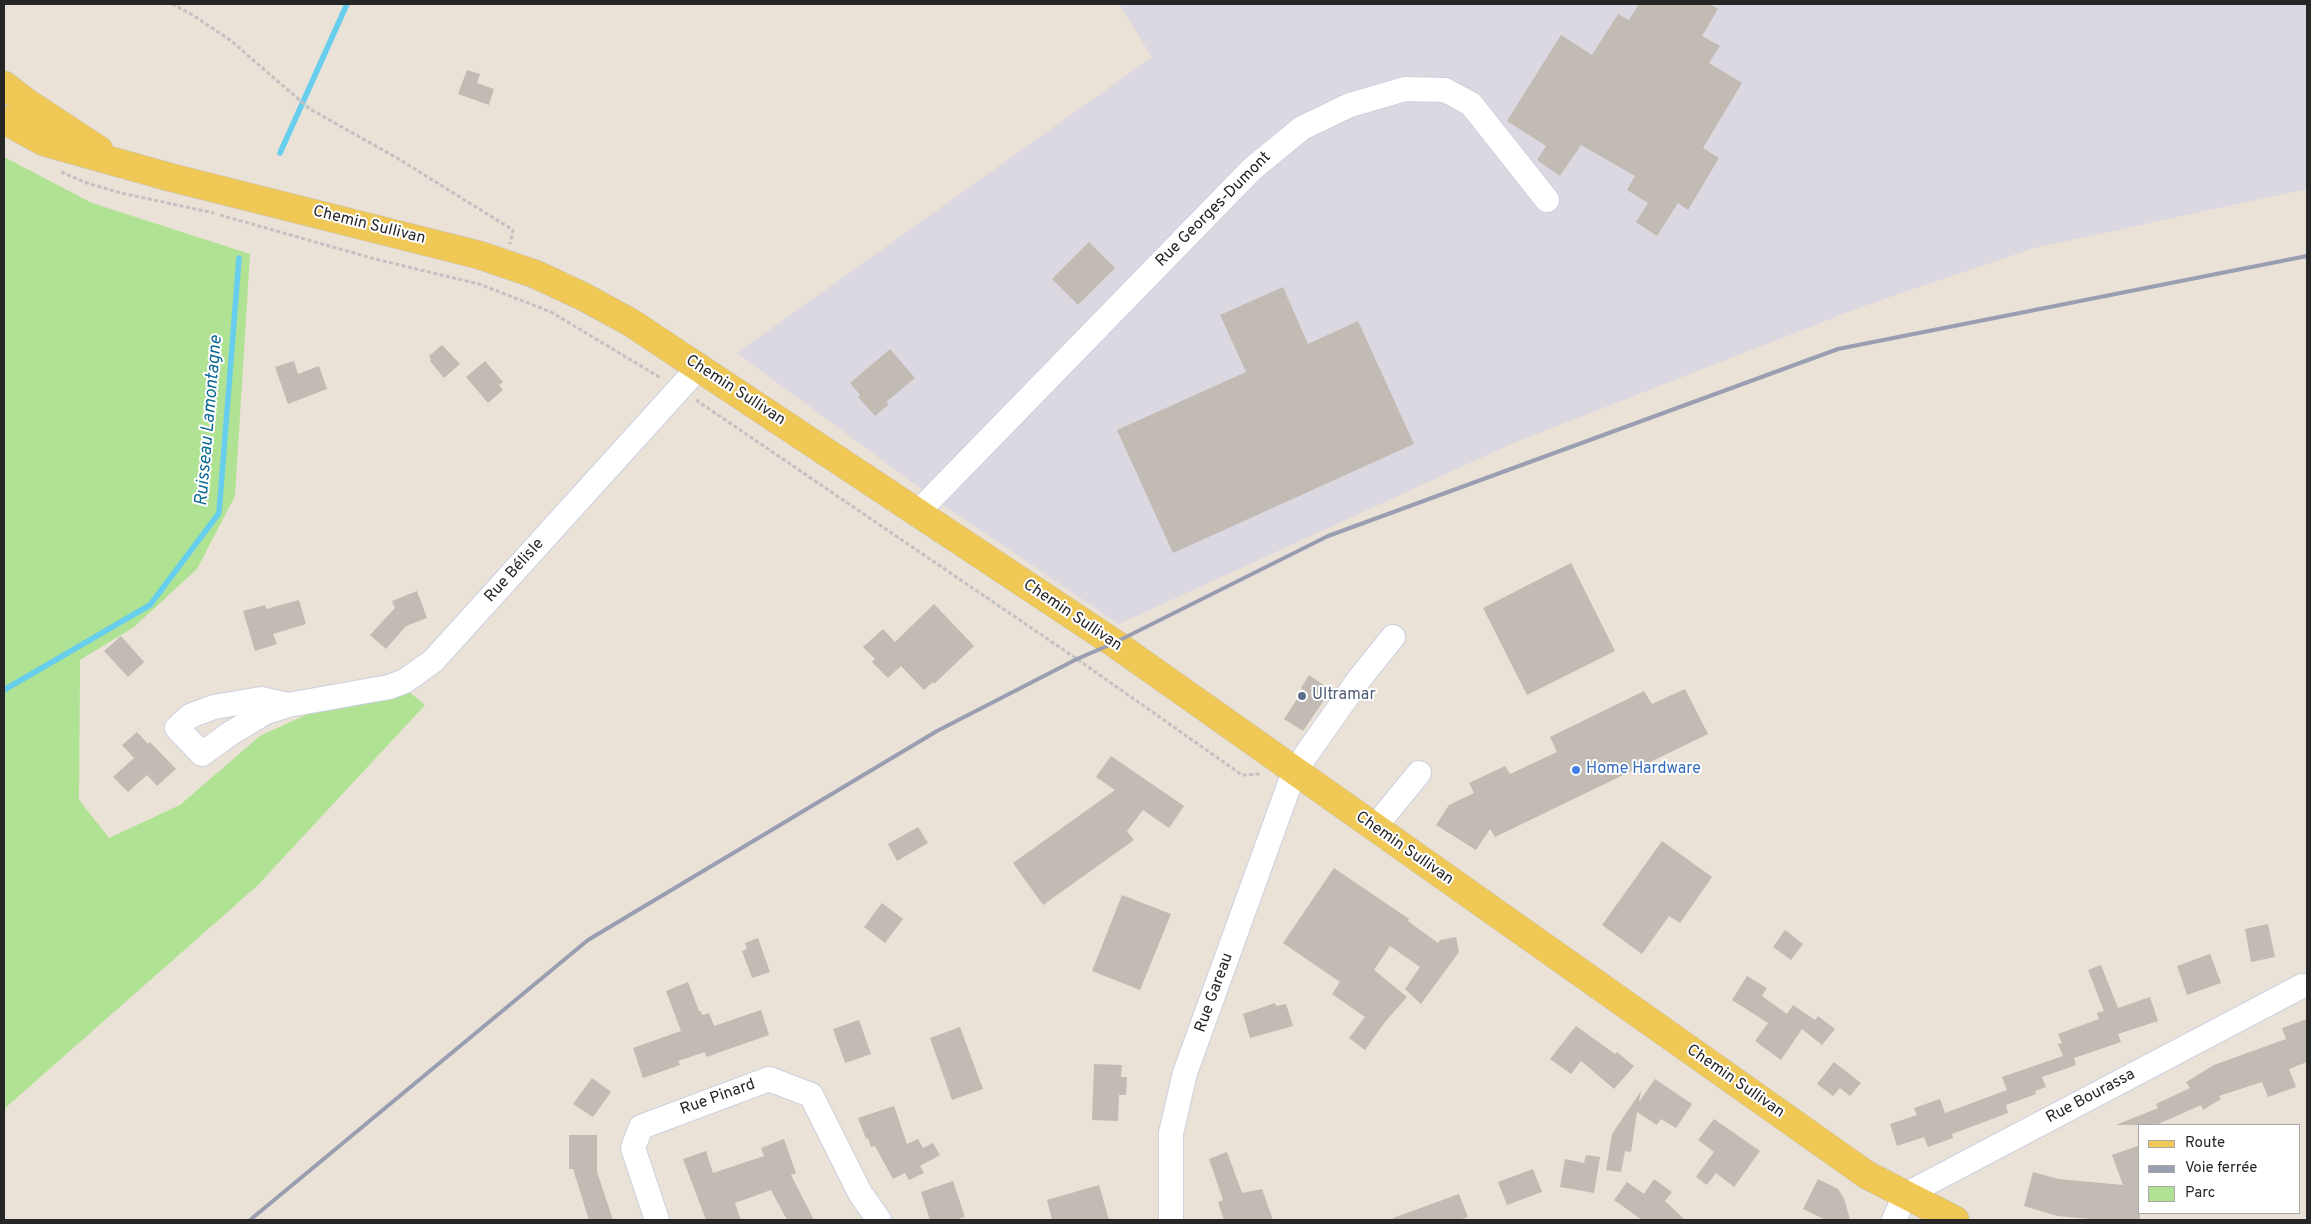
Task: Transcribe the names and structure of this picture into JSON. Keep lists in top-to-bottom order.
{
  "streets": {
    "main road": ["Chemin Sullivan"],
    "street": [
      "Rue Georges-Dumont",
      "Rue Bélisle",
      "Rue Gareau",
      "Rue Bourassa",
      "Rue Pinard"
    ]
  },
  "crossings": [
    ["Rue Georges-Dumont", "Chemin Sullivan"],
    ["Chemin Sullivan", "Rue Bélisle"],
    ["Chemin Sullivan", "Rue Gareau"],
    ["Chemin Sullivan", "Rue Bourassa"]
  ],
  "water": ["Ruisseau Lamontagne"],
  "places": ["Ultramar", "Home Hardware"],
  "legend": ["Route", "Voie ferrée", "Parc"]
}
